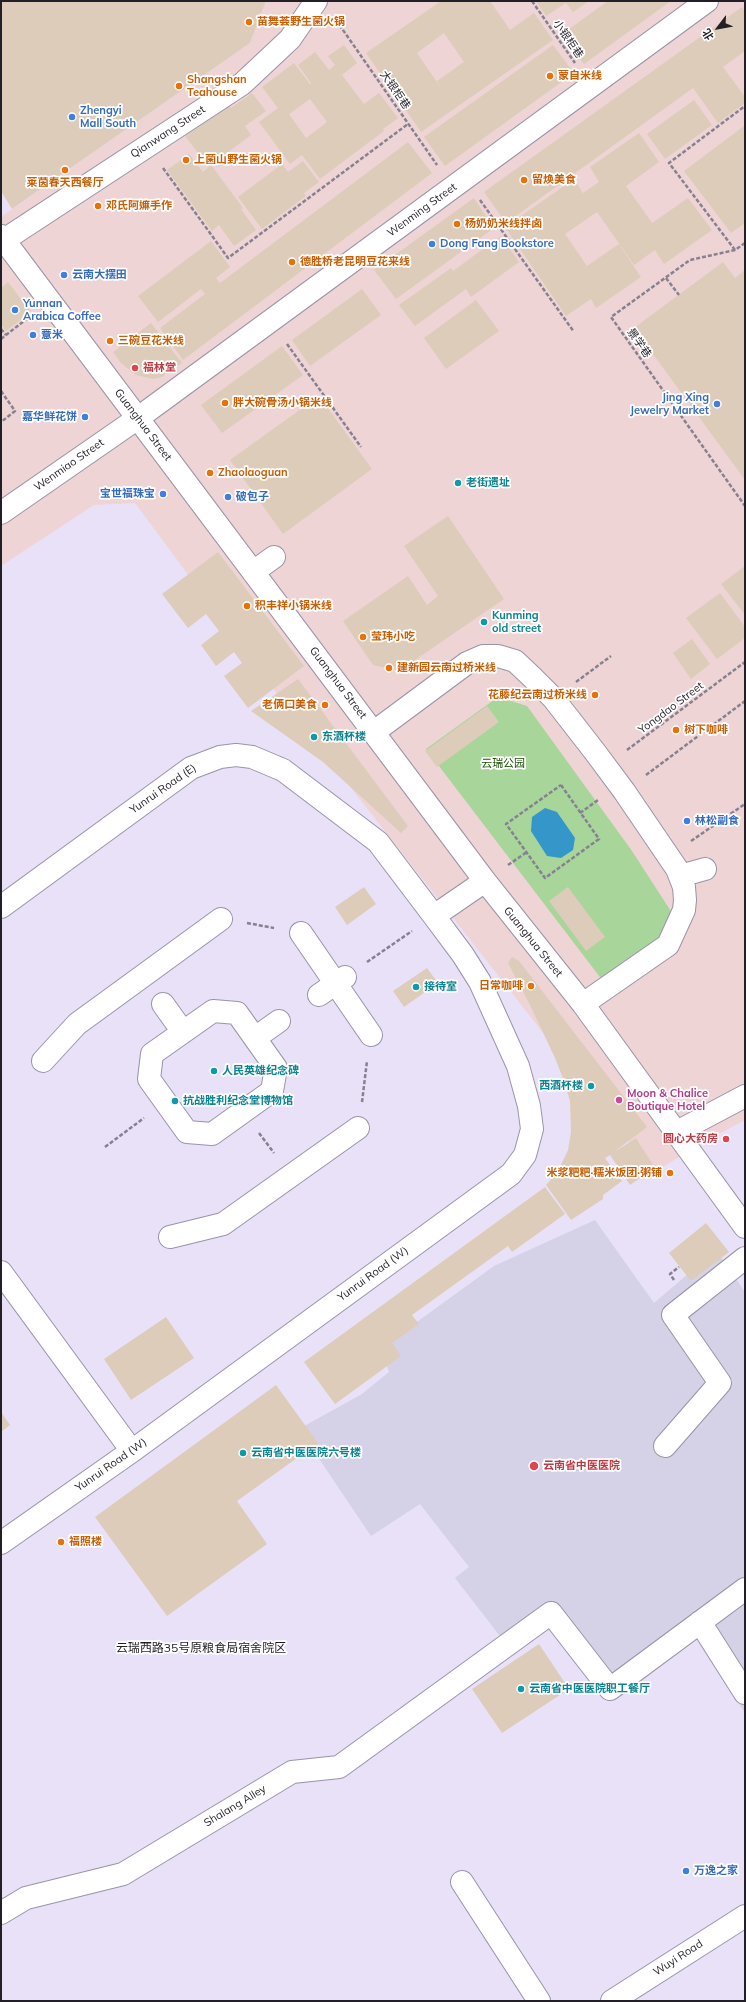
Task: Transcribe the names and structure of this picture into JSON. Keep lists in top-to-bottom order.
{
  "streets": {
    "street": [
      "Qianwang Street",
      "Wenming Street",
      "Guanghua Street",
      "Wenmiao Street",
      "Yunrui Road (E)",
      "Yunrui Road (W)",
      "Shalang Alley",
      "Wuyi Road"
    ],
    "path": [
      "小银柜巷",
      "大银柜巷",
      "景学巷",
      "Yongdao Street"
    ]
  },
  "crossings": [
    ["小银柜巷", "Wenming Street"],
    ["大银柜巷", "Qianwang Street"],
    ["大银柜巷", "Wenming Street"],
    ["Qianwang Street", "Guanghua Street"],
    ["Wenming Street", "Guanghua Street"],
    ["Wenming Street", "Wenmiao Street"],
    ["Guanghua Street", "Wenmiao Street"],
    ["Yunrui Road (E)", "Yunrui Road (W)"]
  ],
  "districts": ["云瑞西路35号原粮食局宿舍院区"],
  "parks": ["云瑞公园"],
  "places": [
    "苗舞荟野生菌火锅",
    "蒙自米线",
    "Shangshan Teahouse",
    "Zhengyi Mall South",
    "上菌山野生菌火锅",
    "莱茵春天西餐厅",
    "留焕美食",
    "邓氏阿嫲手作",
    "杨奶奶米线拌卤",
    "Dong Fang Bookstore",
    "德胜桥老昆明豆花来线",
    "云南大摆田",
    "Yunnan Arabica Coffee",
    "薏米",
    "三碗豆花米线",
    "福林堂",
    "胖大碗骨汤小锅米线",
    "Jing Xing Jewelry Market",
    "嘉华鲜花饼",
    "Zhaolaoguan",
    "老街遗址",
    "宝世福珠宝",
    "破包子",
    "积丰祥小锅米线",
    "Kunming old street",
    "莹玮小吃",
    "建新园云南过桥米线",
    "花藤纪云南过桥米线",
    "老俩口美食",
    "树下咖啡",
    "东酒杯楼",
    "林松副食",
    "日常咖啡",
    "接待室",
    "人民英雄纪念碑",
    "西酒杯楼",
    "Moon & Chalice Boutique Hotel",
    "抗战胜利纪念堂博物馆",
    "圆心大药房",
    "米浆粑粑·糯米饭团·粥铺",
    "云南省中医医院六号楼",
    "云南省中医医院",
    "福照楼",
    "云南省中医医院职工餐厅",
    "万逸之家"
  ],
  "north": "bottom left"
}
